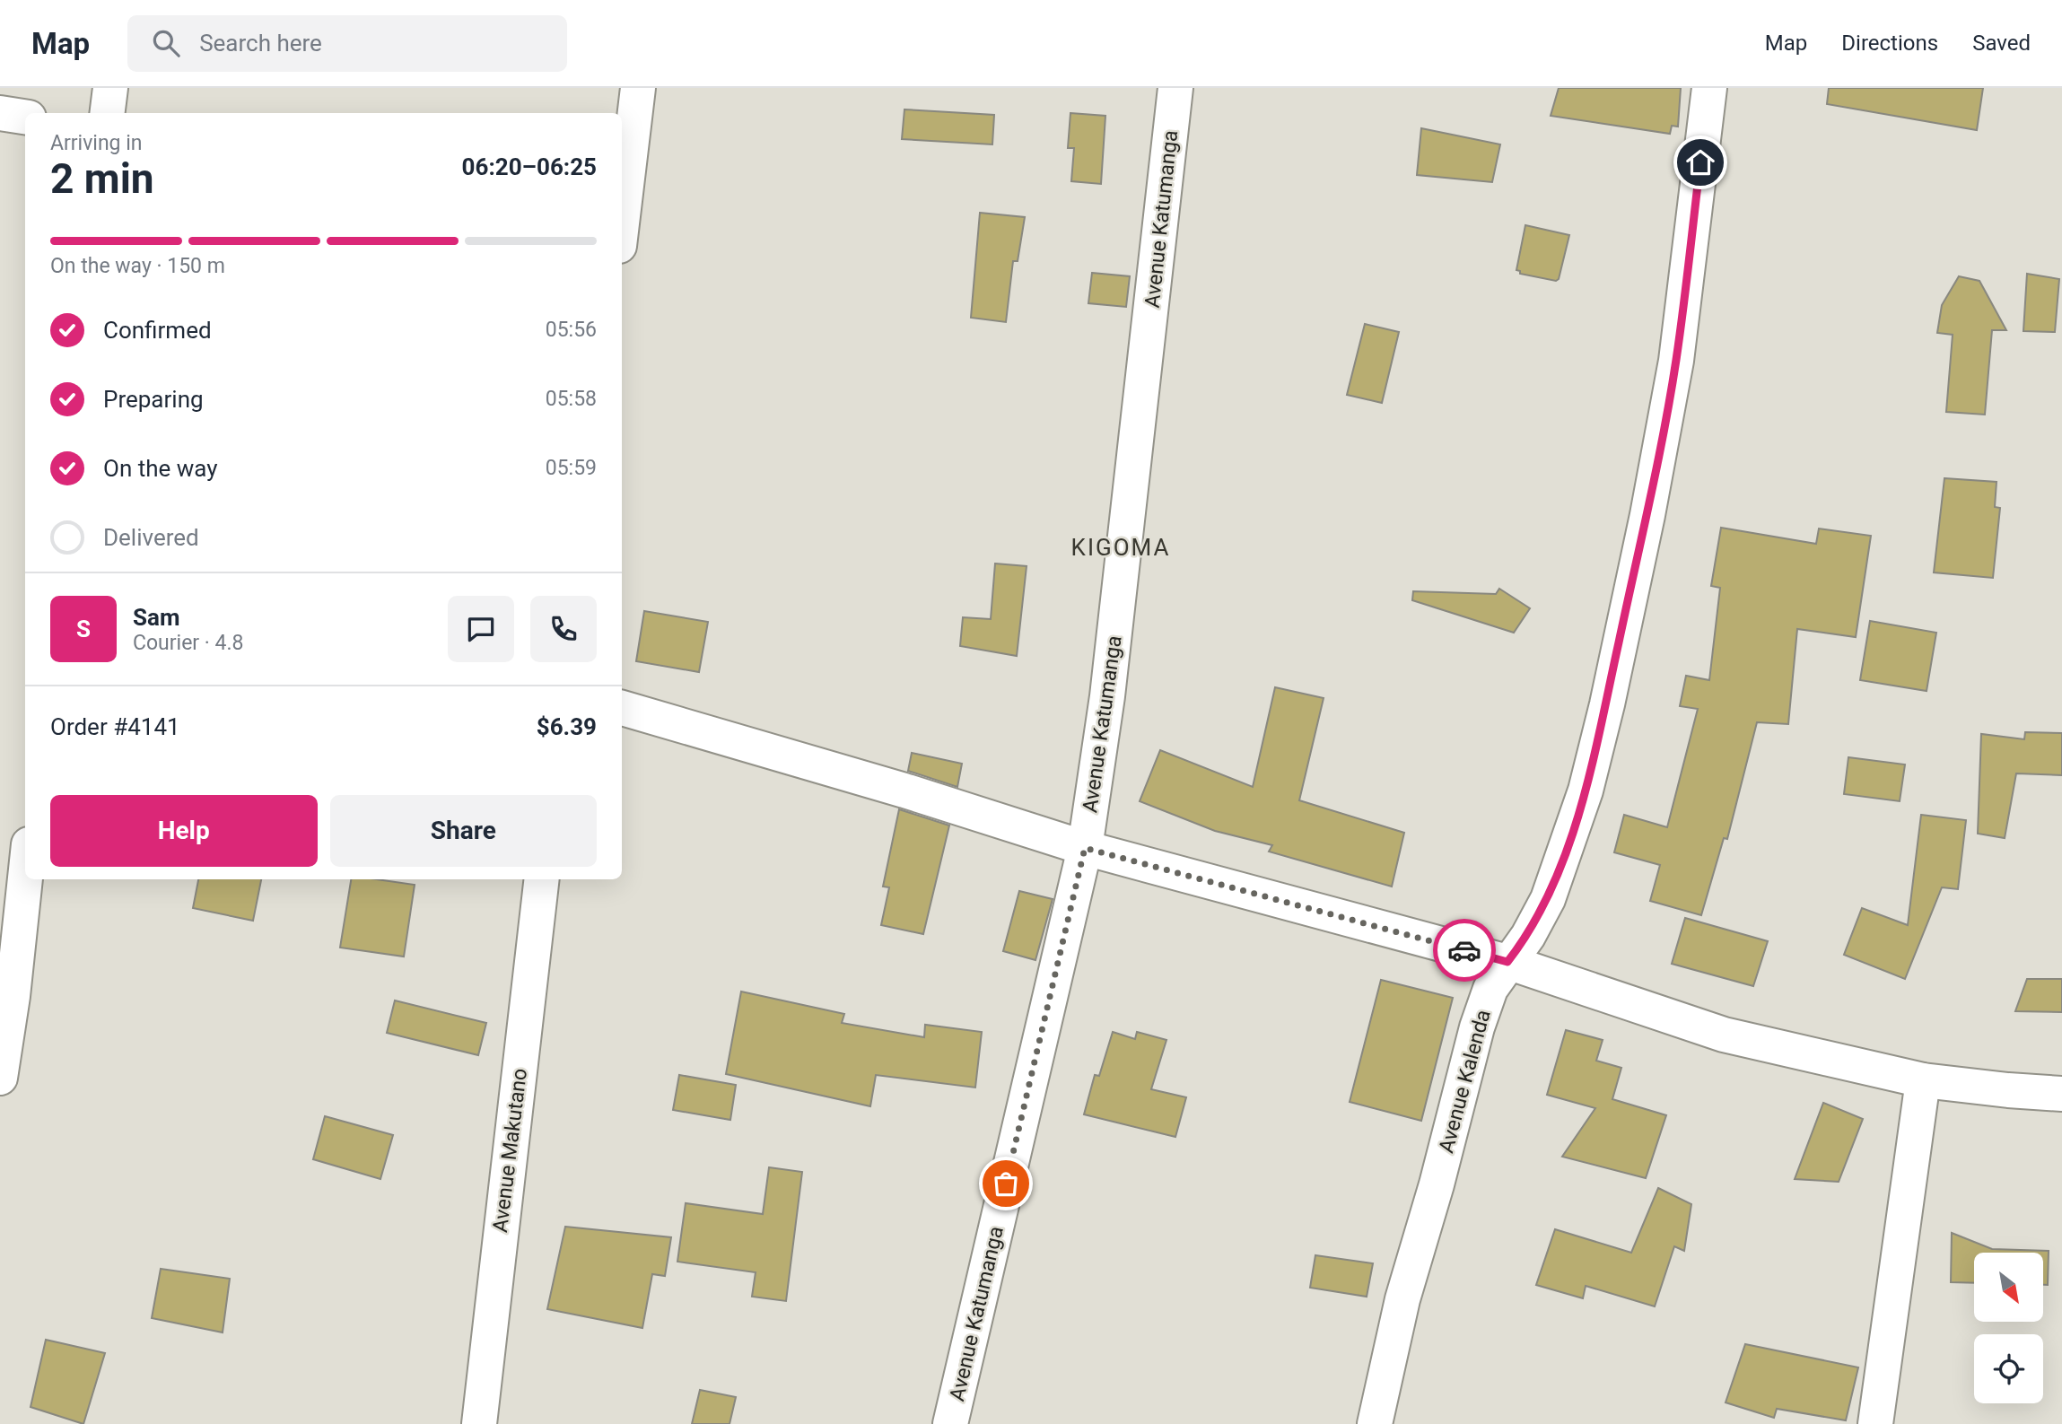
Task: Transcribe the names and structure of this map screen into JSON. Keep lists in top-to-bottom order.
{
  "streets": {
    "street": ["Avenue Katumanga", "Avenue Kalenda", "Avenue Makutano"]
  },
  "districts": ["KIGOMA"],
  "north": "bottom right",
  "page": {
    "header": "Map",
    "search": "Search here",
    "nav": ["Map", "Directions", "Saved"],
    "heading": ["2 min", "Arriving in", "06:20–06:25"],
    "panel": [
      "Sam",
      "Courier · 4.8",
      "Order #4141",
      "$6.39"
    ],
    "bar": "On the way · 150 m",
    "list": [
      ["Confirmed", "05:56"],
      ["Preparing", "05:58"],
      ["On the way", "05:59"],
      "Delivered"
    ],
    "round": "S",
    "buttons": ["Help", "Share"]
  }
}
